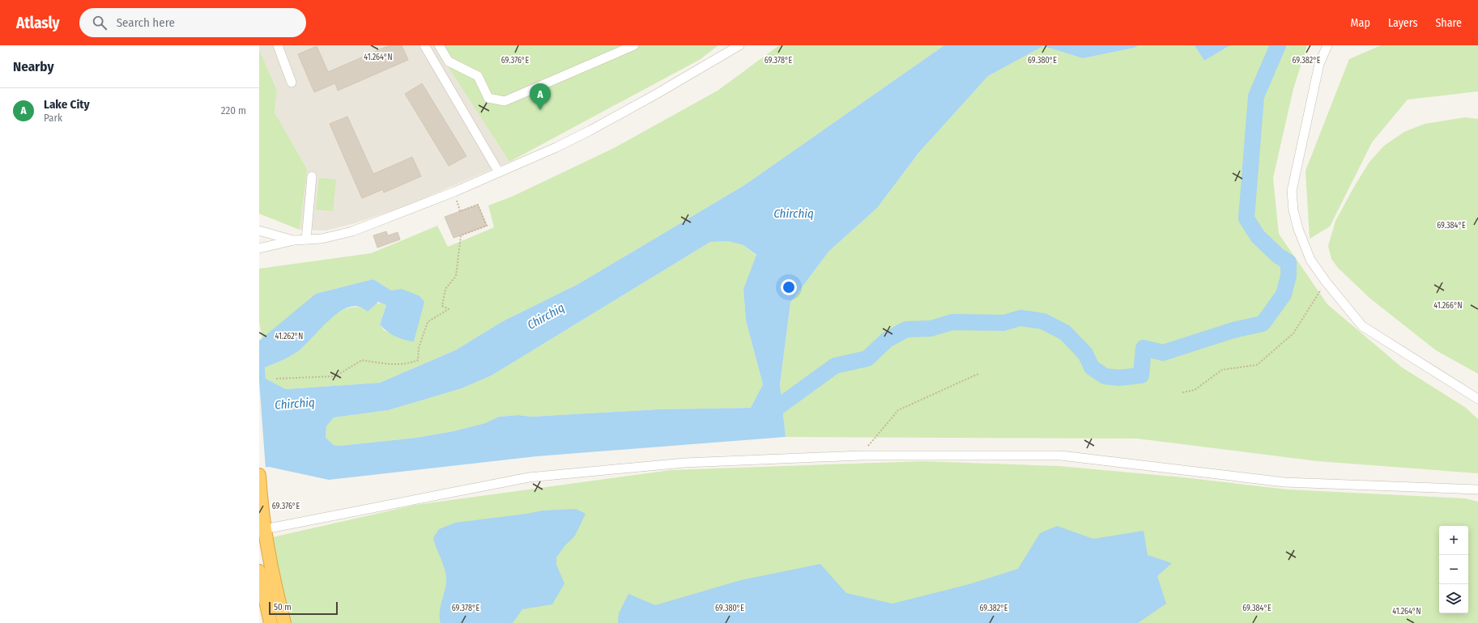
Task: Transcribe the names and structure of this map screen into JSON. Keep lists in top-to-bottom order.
{
  "water": ["Chirchiq"],
  "scale_bar": "50 m",
  "page": {
    "header": "Atlasly",
    "search": "Search here",
    "nav": ["Map", "Layers", "Share"],
    "heading": "Nearby",
    "pins": "A",
    "list": [
      {
        "mark": "A",
        "name": "Lake City",
        "note": "Park",
        "value": "220 m"
      }
    ],
    "map_buttons": ["+", "−"],
    "scale": "50 m"
  },
  "coordinates": [
    "41.264°N",
    "69.376°E",
    "69.378°E",
    "69.380°E",
    "69.382°E",
    "69.384°E",
    "41.266°N",
    "41.262°N"
  ]
}
